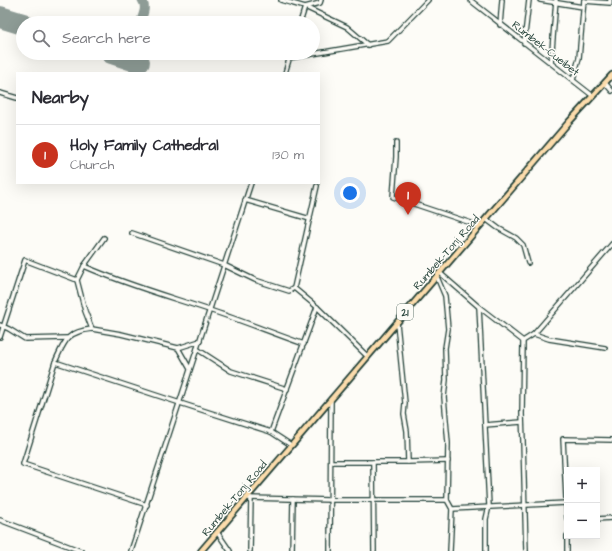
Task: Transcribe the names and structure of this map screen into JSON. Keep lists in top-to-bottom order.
{
  "streets": {
    "main road": ["Rumbek-Tonj Road", "21"],
    "street": ["Rumbek-Cueibet"]
  },
  "crossings": [
    ["Rumbek-Cueibet", "Rumbek-Tonj Road"]
  ],
  "page": {
    "search": "Search here",
    "heading": "Nearby",
    "list": [
      {
        "mark": "1",
        "name": "Holy Family Cathedral",
        "note": "Church",
        "value": "130 m"
      }
    ],
    "pins": "1",
    "map_buttons": ["+", "−"]
  }
}
